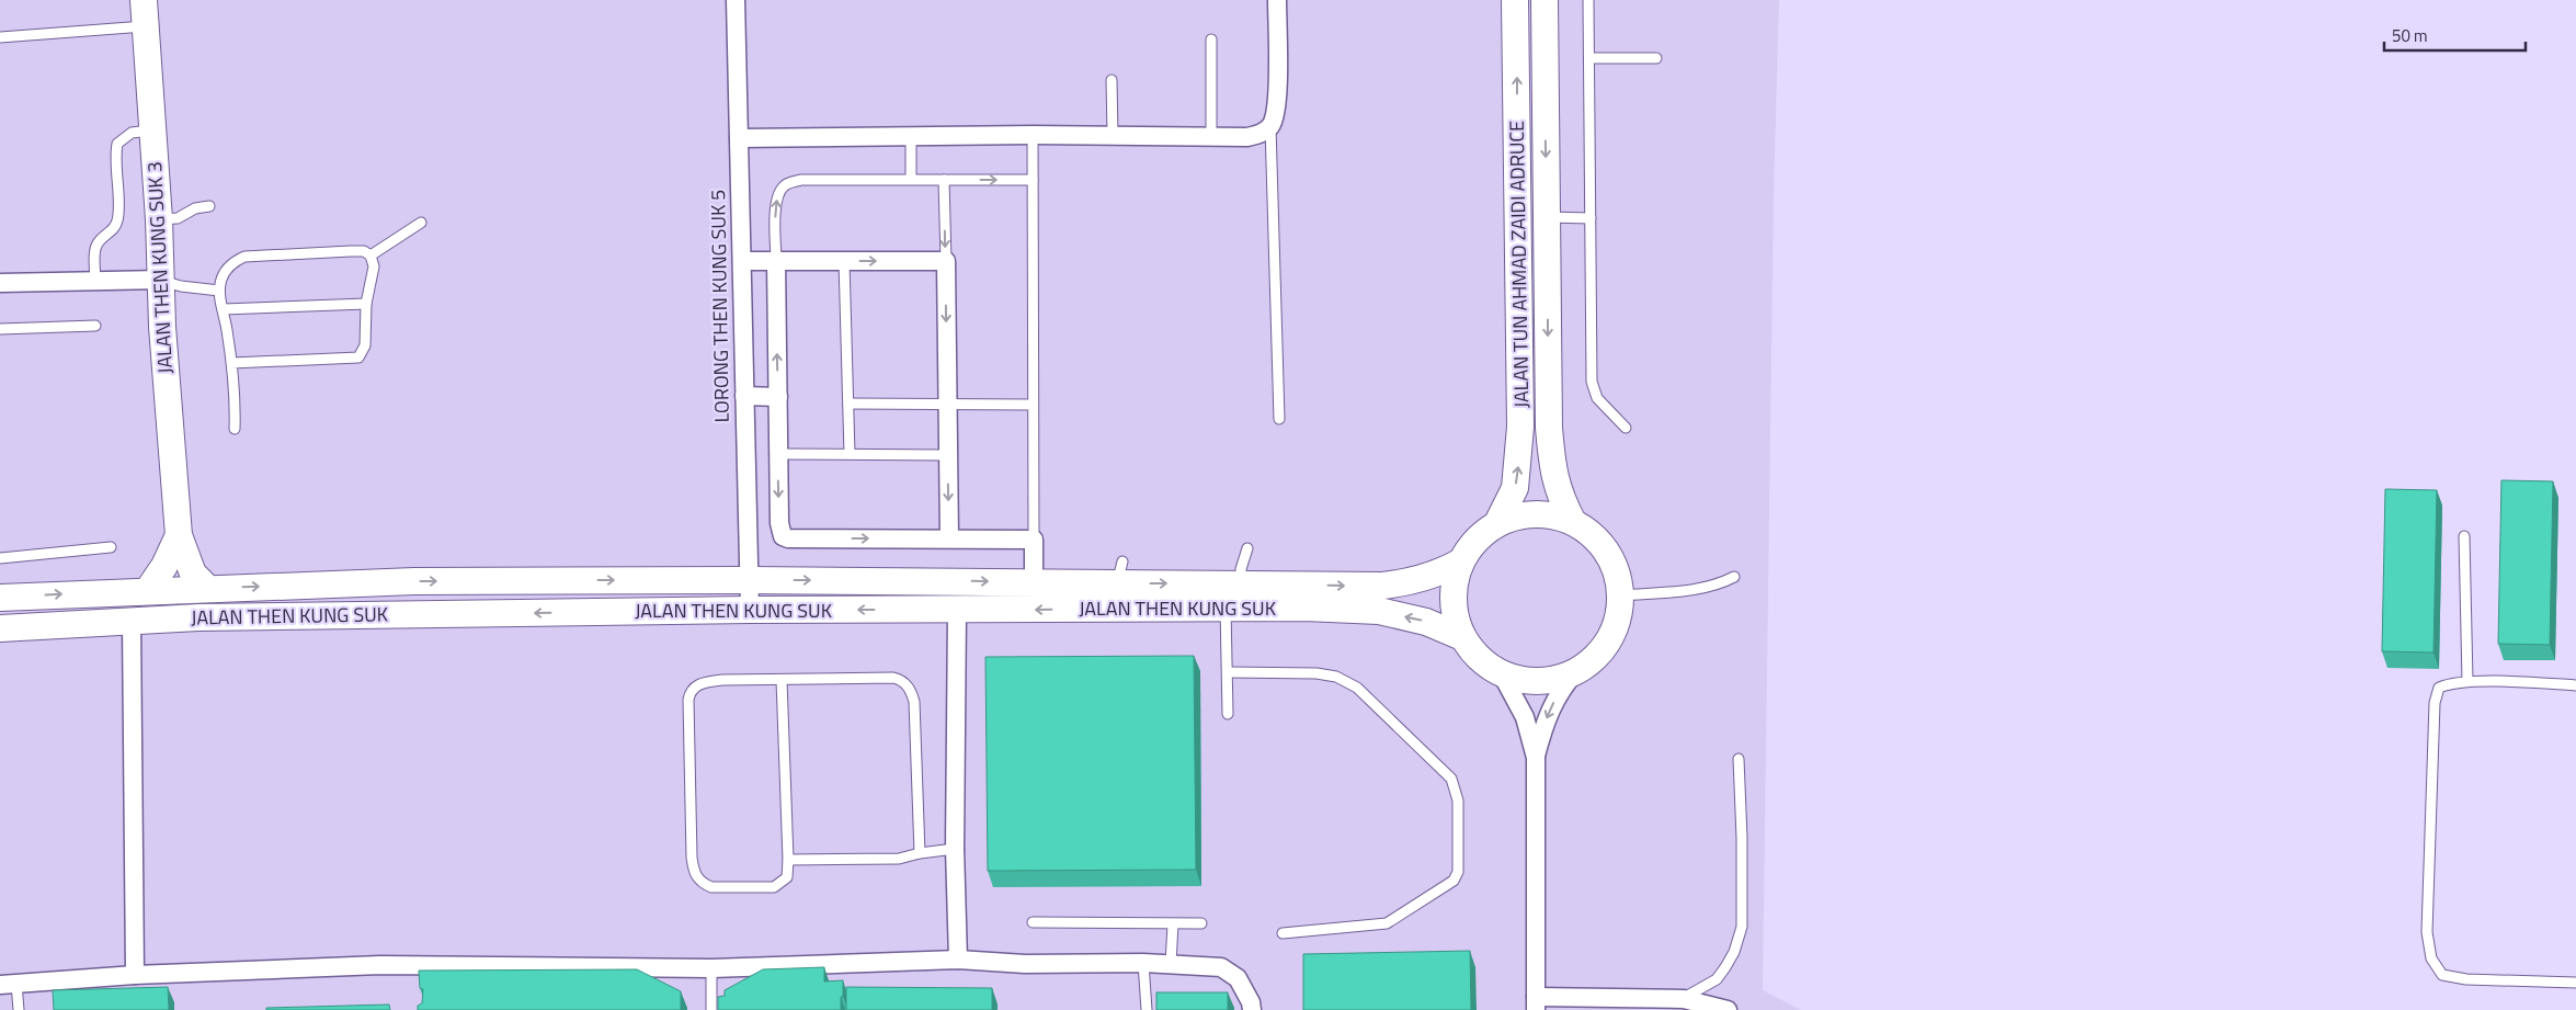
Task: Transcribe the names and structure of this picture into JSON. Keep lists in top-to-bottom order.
{
  "streets": {
    "street": [
      "JALAN TUN AHMAD ZAIDI ADRUCE",
      "JALAN THEN KUNG SUK 3",
      "LORONG THEN KUNG SUK 5",
      "JALAN THEN KUNG SUK"
    ]
  },
  "crossings": [
    ["JALAN TUN AHMAD ZAIDI ADRUCE", "JALAN THEN KUNG SUK"],
    ["LORONG THEN KUNG SUK 5", "JALAN THEN KUNG SUK"]
  ],
  "scale_bar": "50 m"
}
